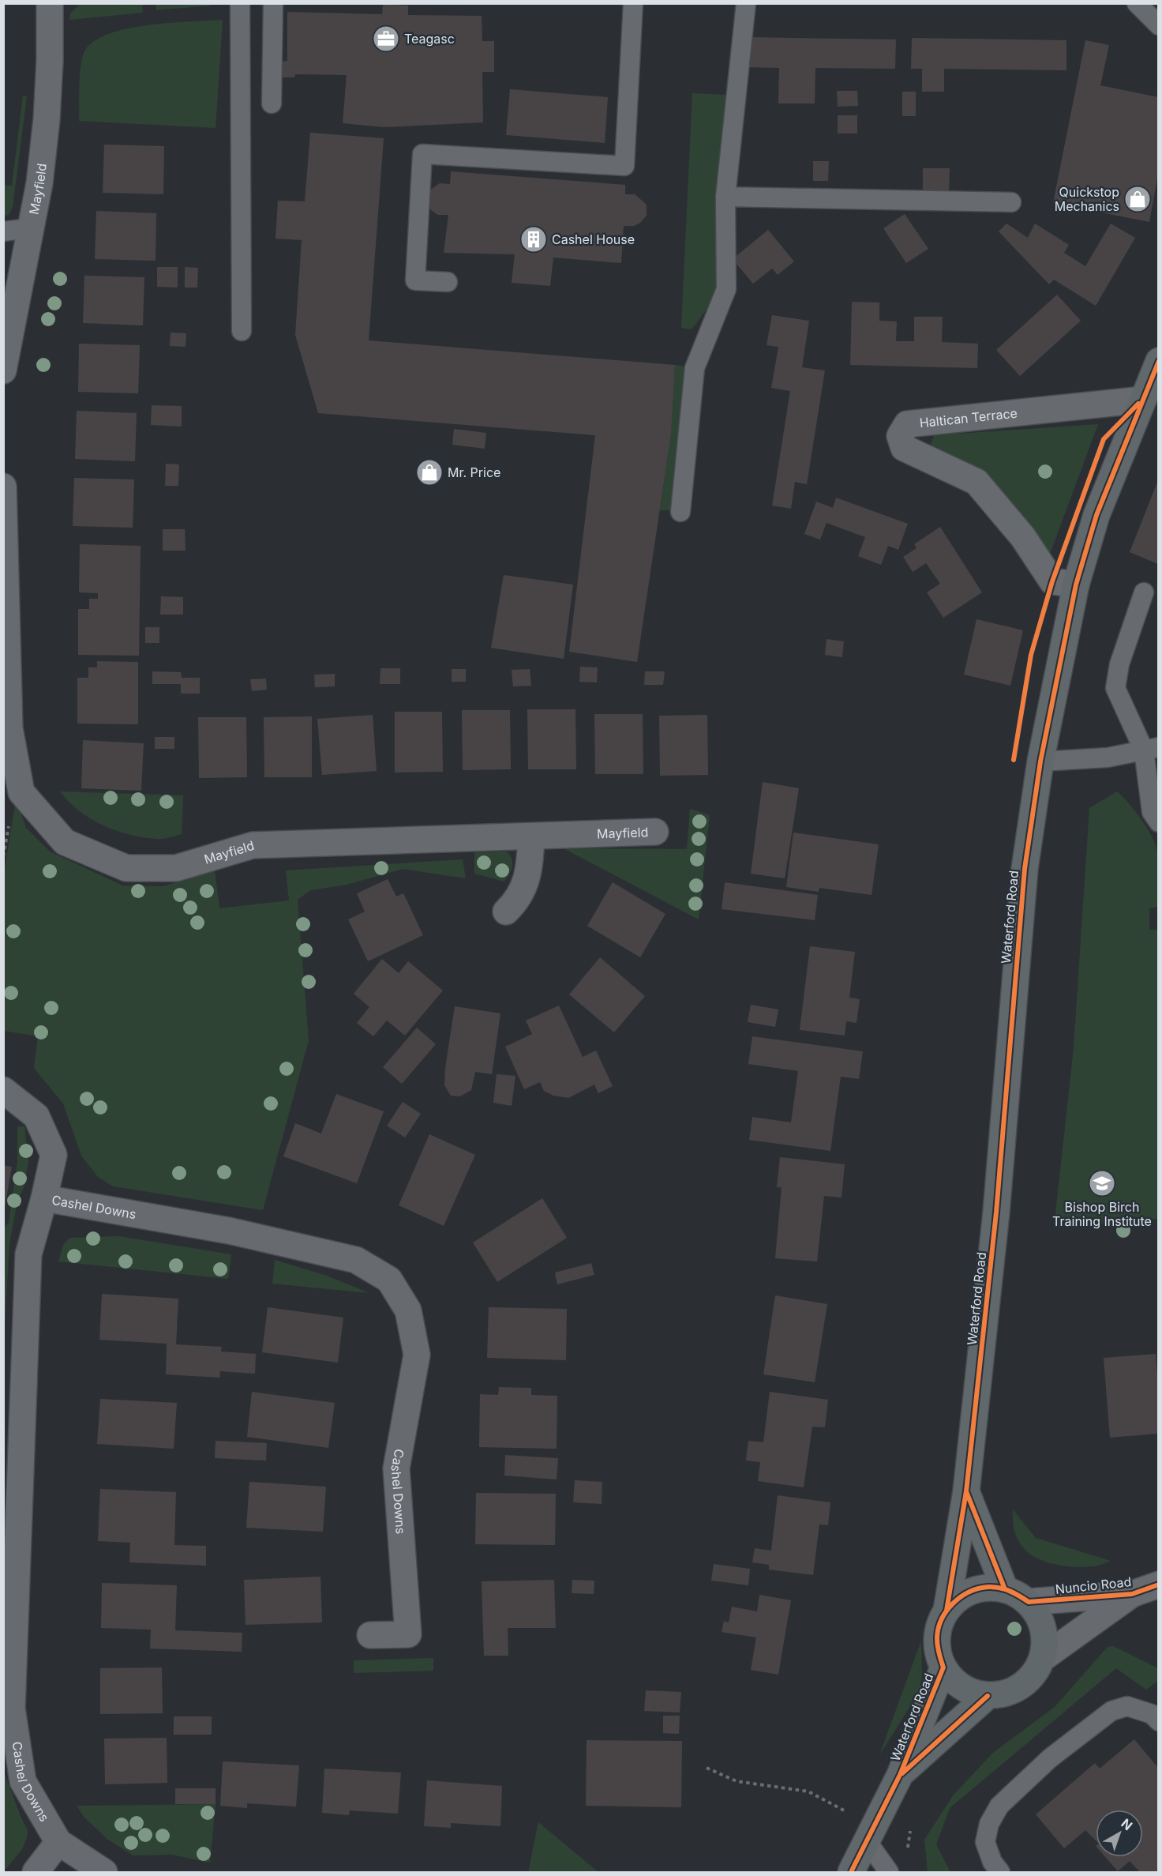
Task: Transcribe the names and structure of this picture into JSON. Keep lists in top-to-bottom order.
{
  "streets": {
    "main road": ["Waterford Road"],
    "street": [
      "Mayfield",
      "Haltican Terrace",
      "Cashel Downs",
      "Nuncio Road"
    ]
  },
  "crossings": [
    ["Haltican Terrace", "Waterford Road"],
    ["Waterford Road", "Nuncio Road"]
  ],
  "places": {
    "office": ["Teagasc"],
    "shop": ["Quickstop Mechanics", "Mr. Price"],
    "building": ["Cashel House"],
    "school or university": ["Bishop Birch Training Institute"]
  },
  "north": "top right"
}
